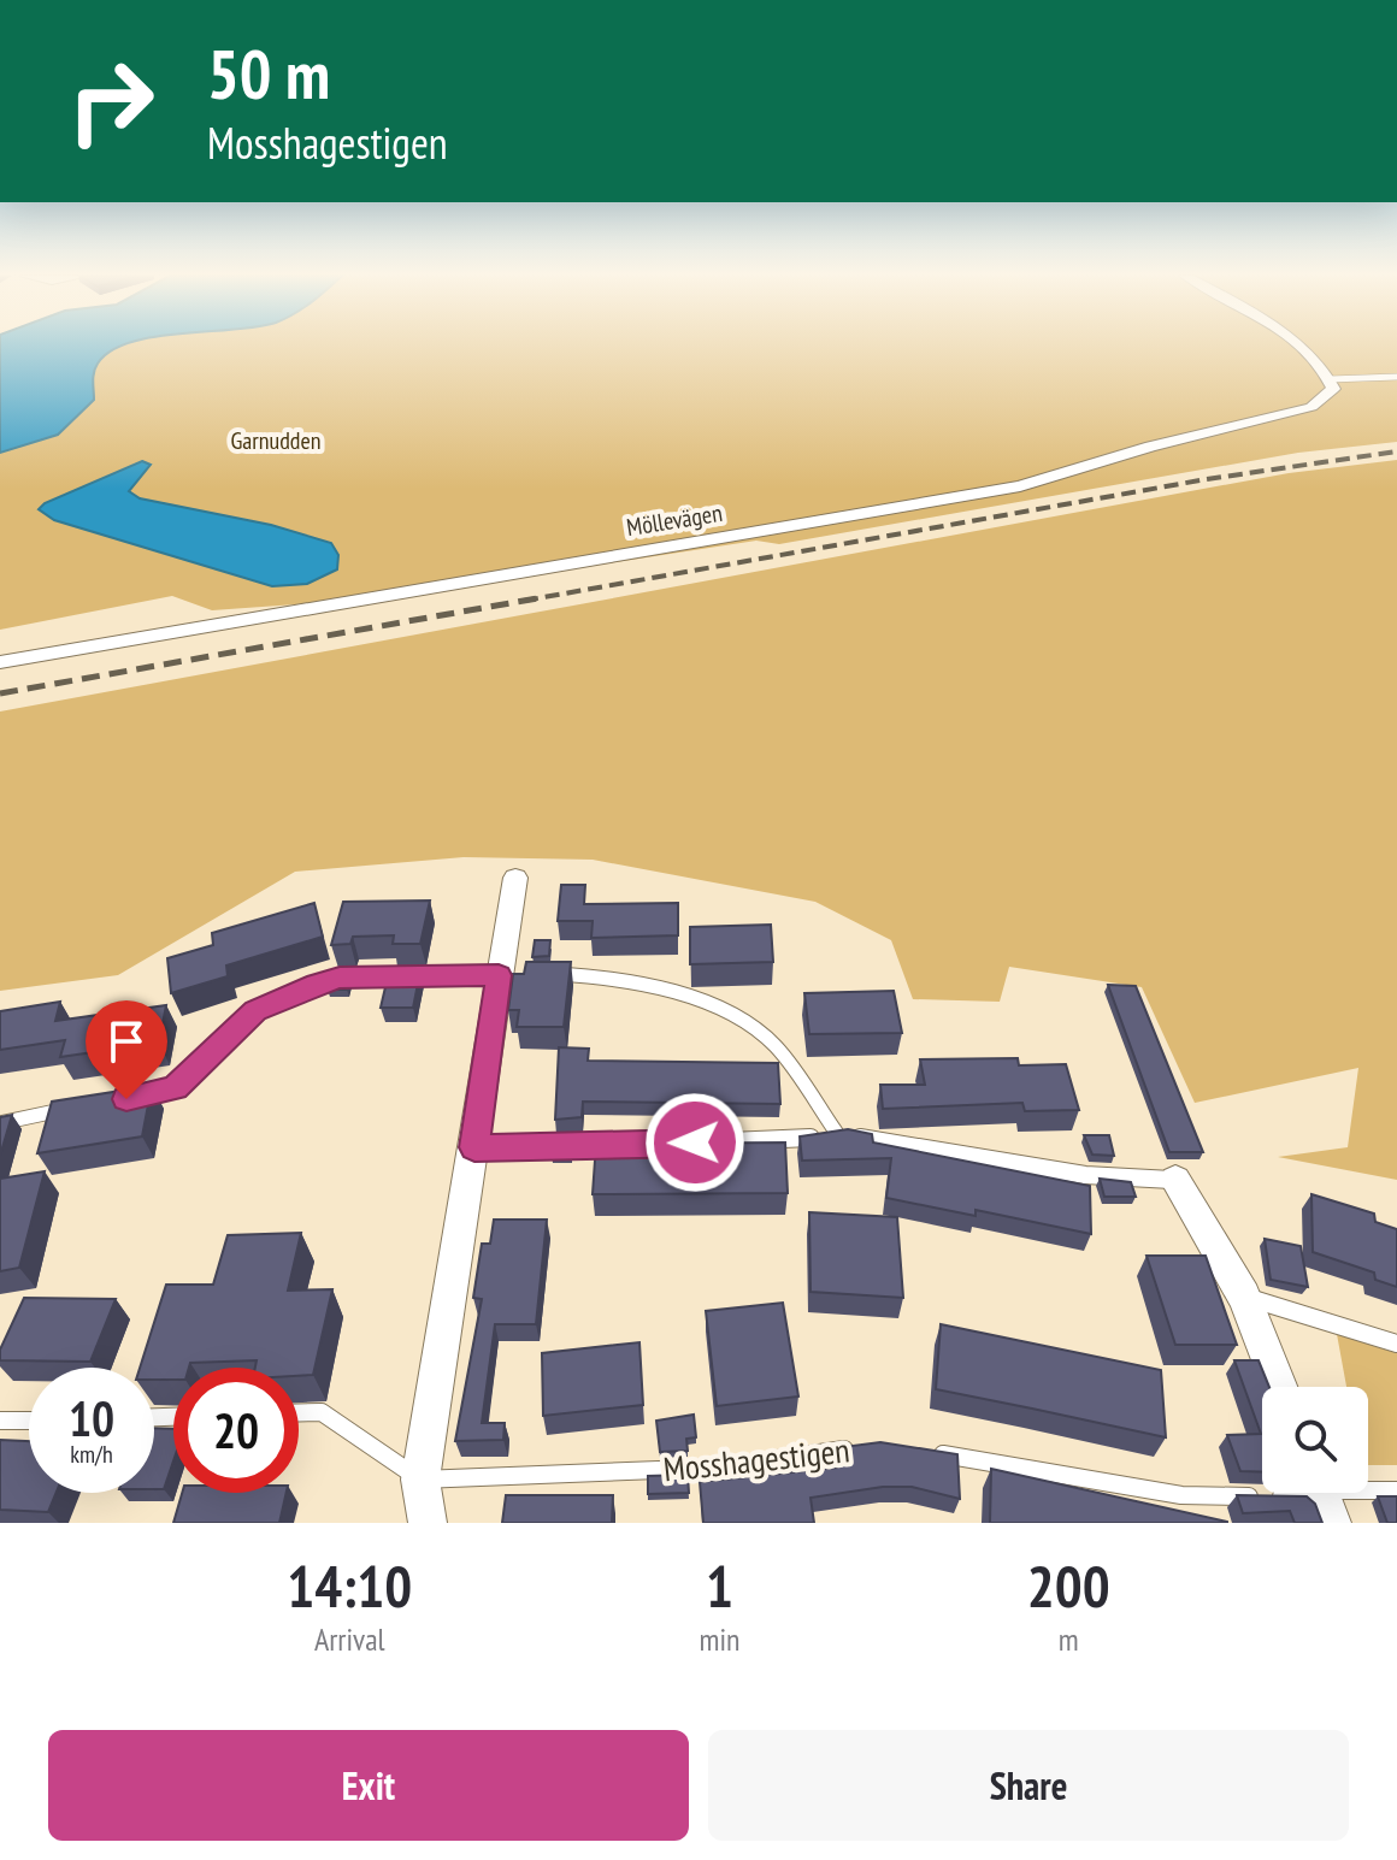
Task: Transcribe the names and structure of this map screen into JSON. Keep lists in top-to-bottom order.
{
  "streets": {
    "street": ["Möllevägen"],
    "lane": ["Mosshagestigen"]
  },
  "parks": ["Garnudden"],
  "page": {
    "turn": ["50 m", "Mosshagestigen"],
    "speed": "10 km/h",
    "limit": "20",
    "eta": [
      "14:10",
      "Arrival",
      "1",
      "min",
      "200",
      "m"
    ],
    "buttons": ["Exit", "Share"]
  }
}
